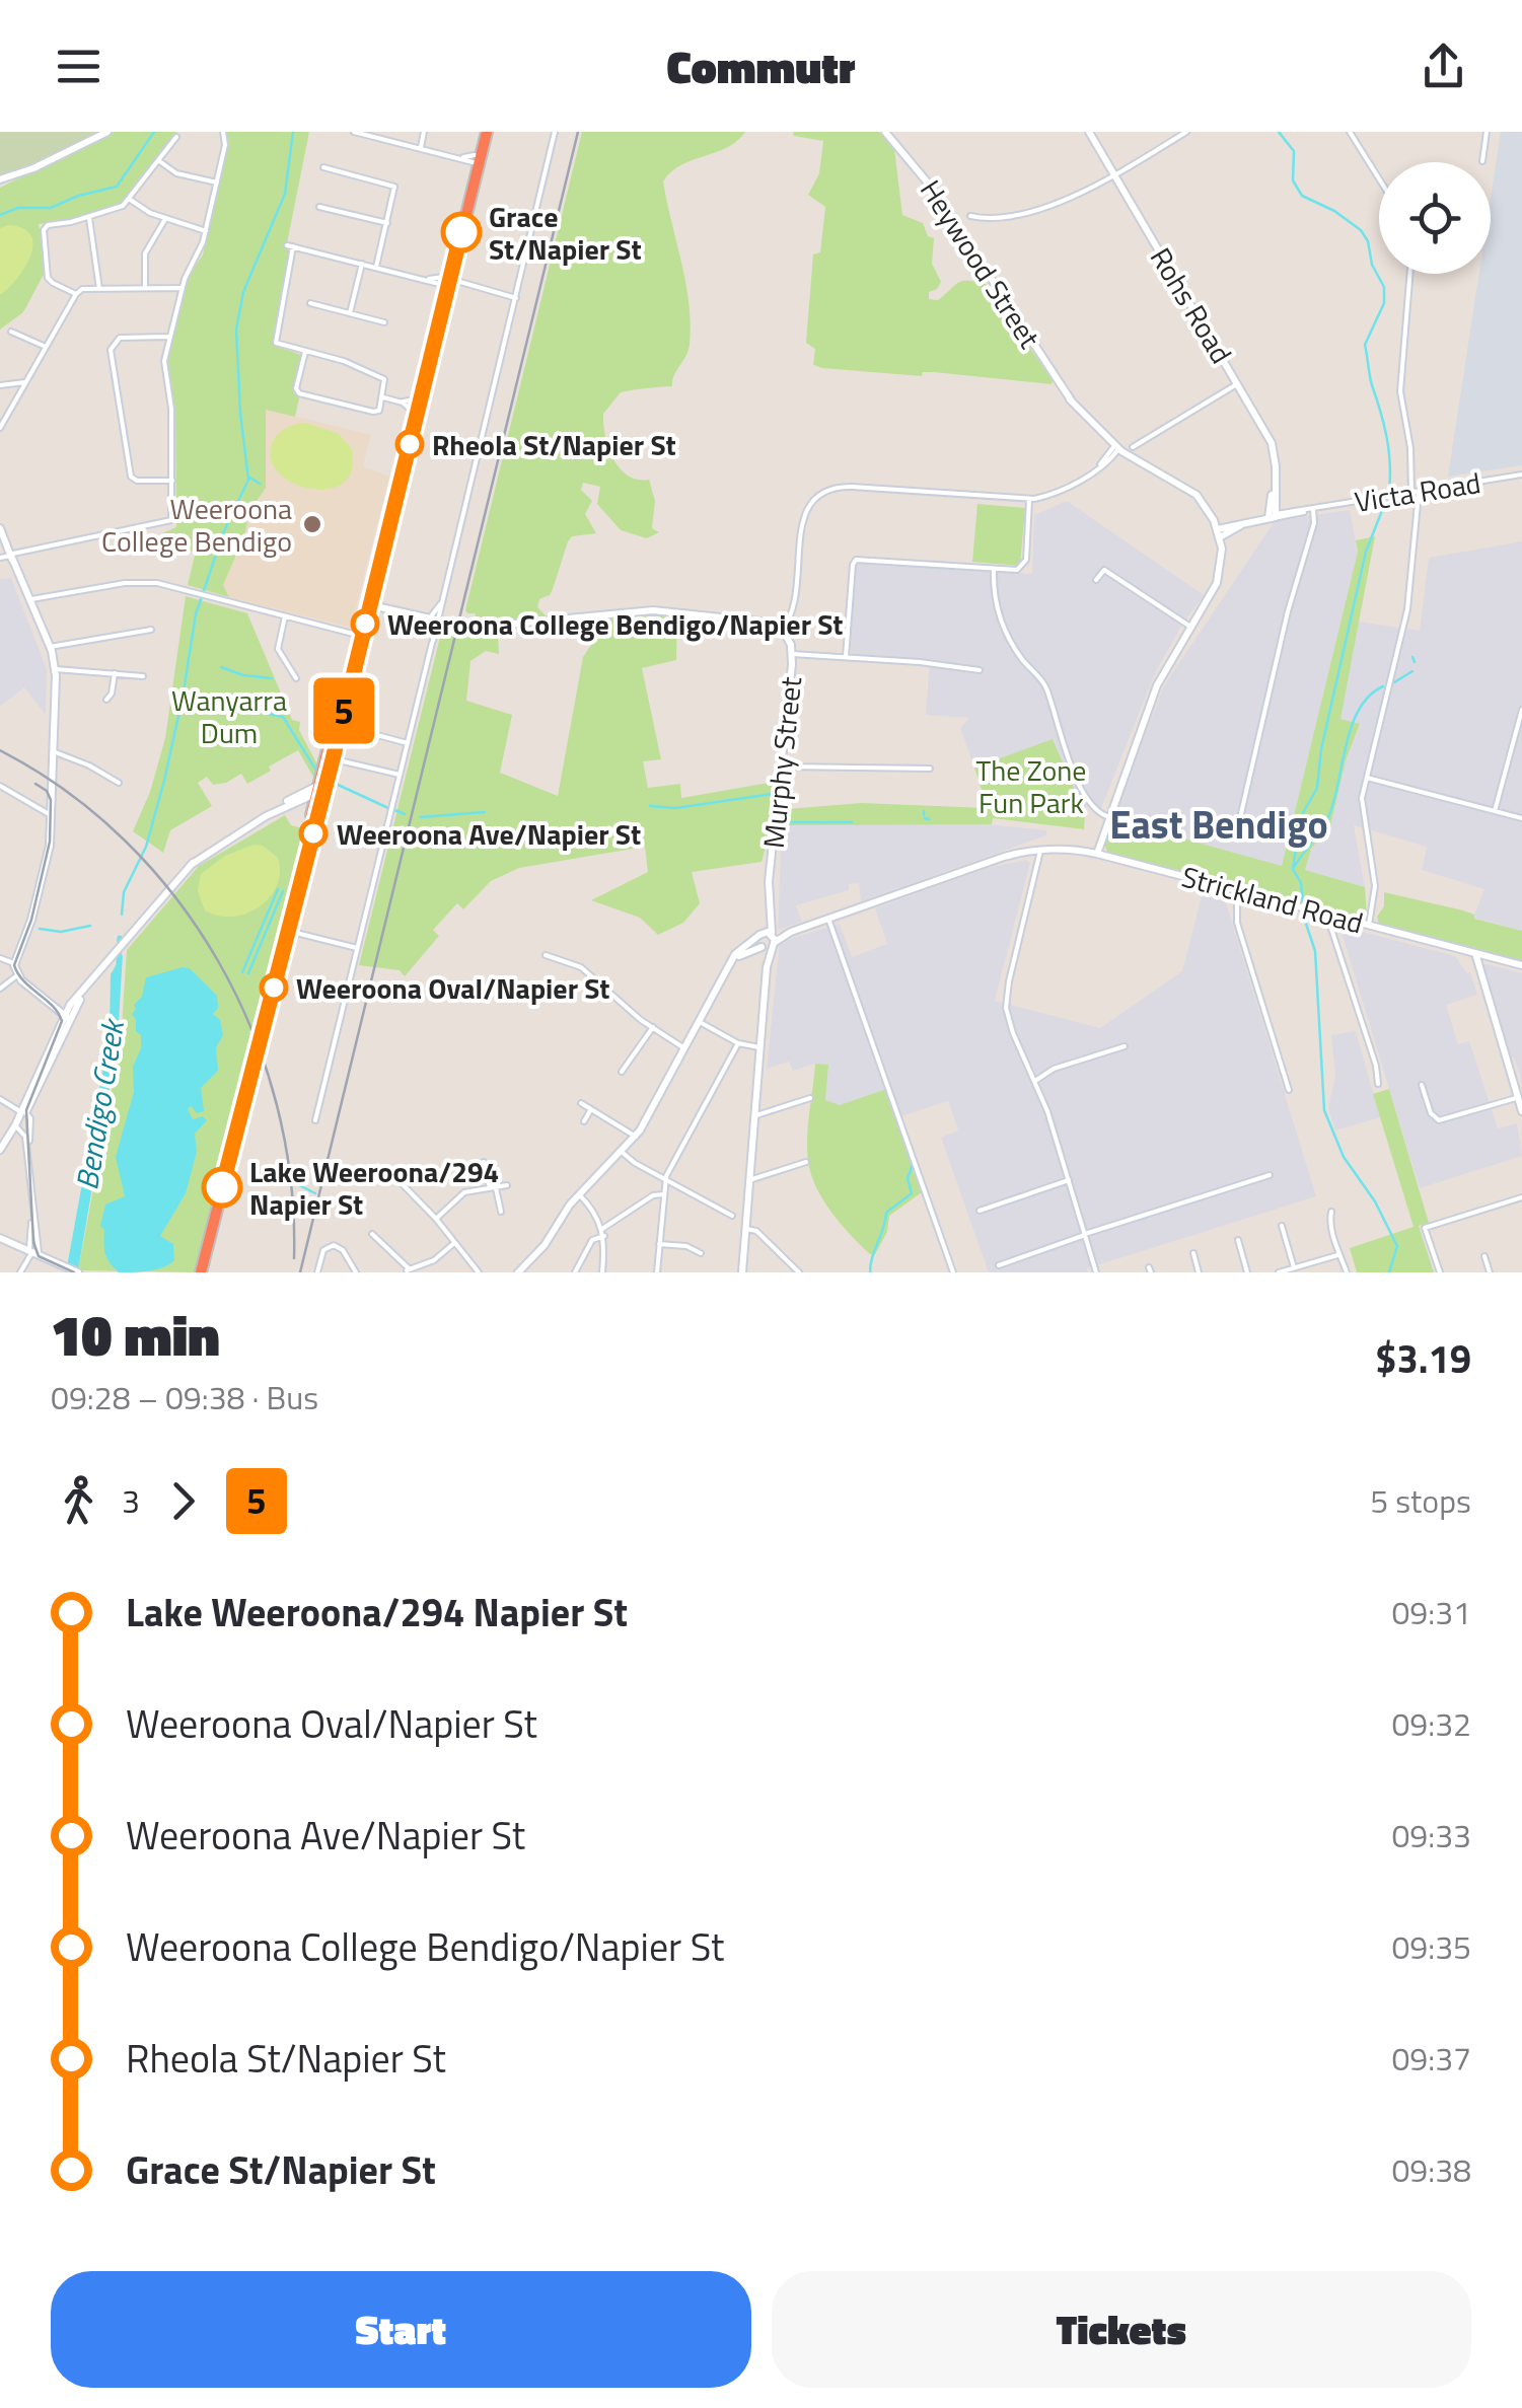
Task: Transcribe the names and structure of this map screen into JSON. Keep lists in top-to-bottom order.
{
  "streets": {
    "street": [
      "Heywood Street",
      "Rohs Road",
      "Victa Road",
      "Murphy Street",
      "Strickland Road"
    ]
  },
  "crossings": [
    ["Heywood Street", "Rohs Road"],
    ["Rohs Road", "Victa Road"],
    ["Murphy Street", "Strickland Road"]
  ],
  "districts": ["East Bendigo"],
  "water": ["Bendigo Creek"],
  "parks": ["Wanyarra Dum", "The Zone Fun Park"],
  "places": [
    "Grace St/Napier St",
    "Rheola St/Napier St",
    "Weeroona College Bendigo",
    "Weeroona College Bendigo/Napier St",
    "Weeroona Ave/Napier St",
    "Weeroona Oval/Napier St",
    "Lake Weeroona/294 Napier St"
  ],
  "lines": ["bus line 5"],
  "page": {
    "header": "Commutr",
    "on_map": "5",
    "heading": ["10 min", "09:28 – 09:38 · Bus", "$3.19"],
    "legs": ["3", "5", "5 stops"],
    "list": [
      {
        "name": "Lake Weeroona/294 Napier St",
        "value": "09:31"
      },
      {
        "name": "Weeroona Oval/Napier St",
        "value": "09:32"
      },
      {
        "name": "Weeroona Ave/Napier St",
        "value": "09:33"
      },
      {
        "name": "Weeroona College Bendigo/Napier St",
        "value": "09:35"
      },
      {
        "name": "Rheola St/Napier St",
        "value": "09:37"
      },
      {
        "name": "Grace St/Napier St",
        "value": "09:38"
      }
    ],
    "buttons": ["Start", "Tickets"]
  }
}
